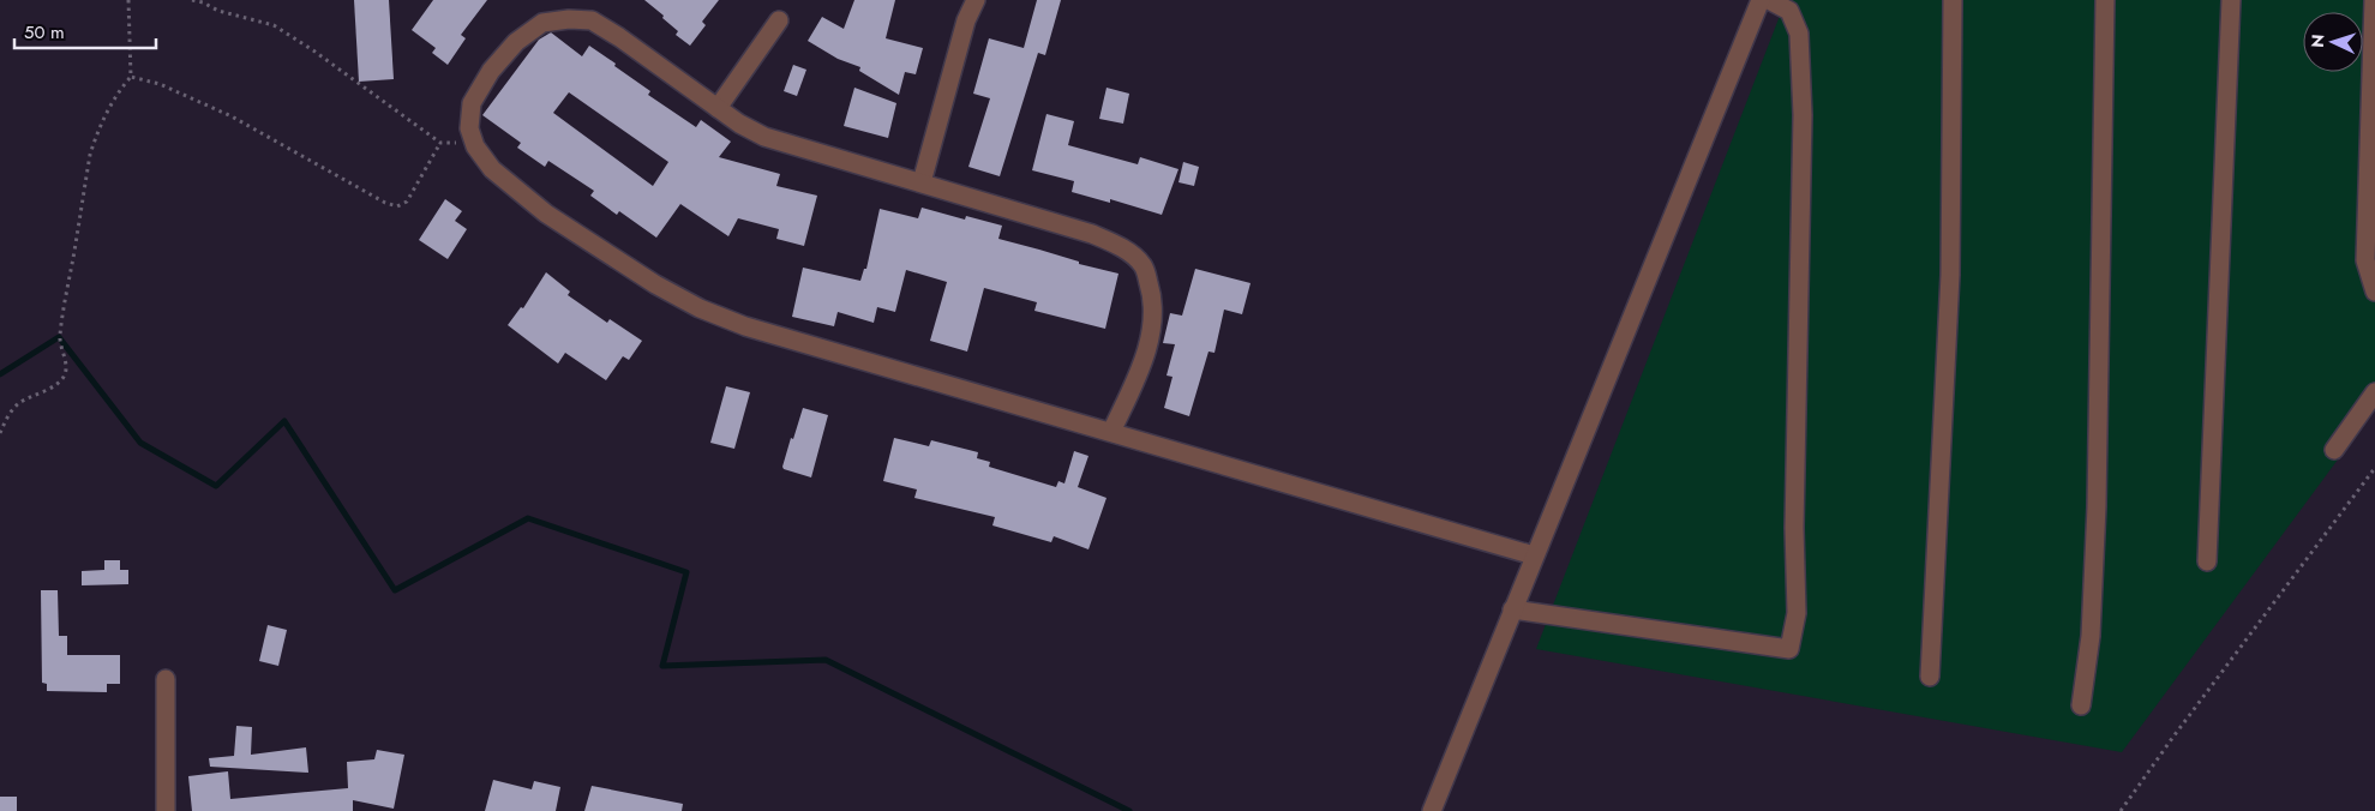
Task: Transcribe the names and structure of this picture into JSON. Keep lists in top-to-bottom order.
{
  "scale_bar": "50 m",
  "north": "left"
}
